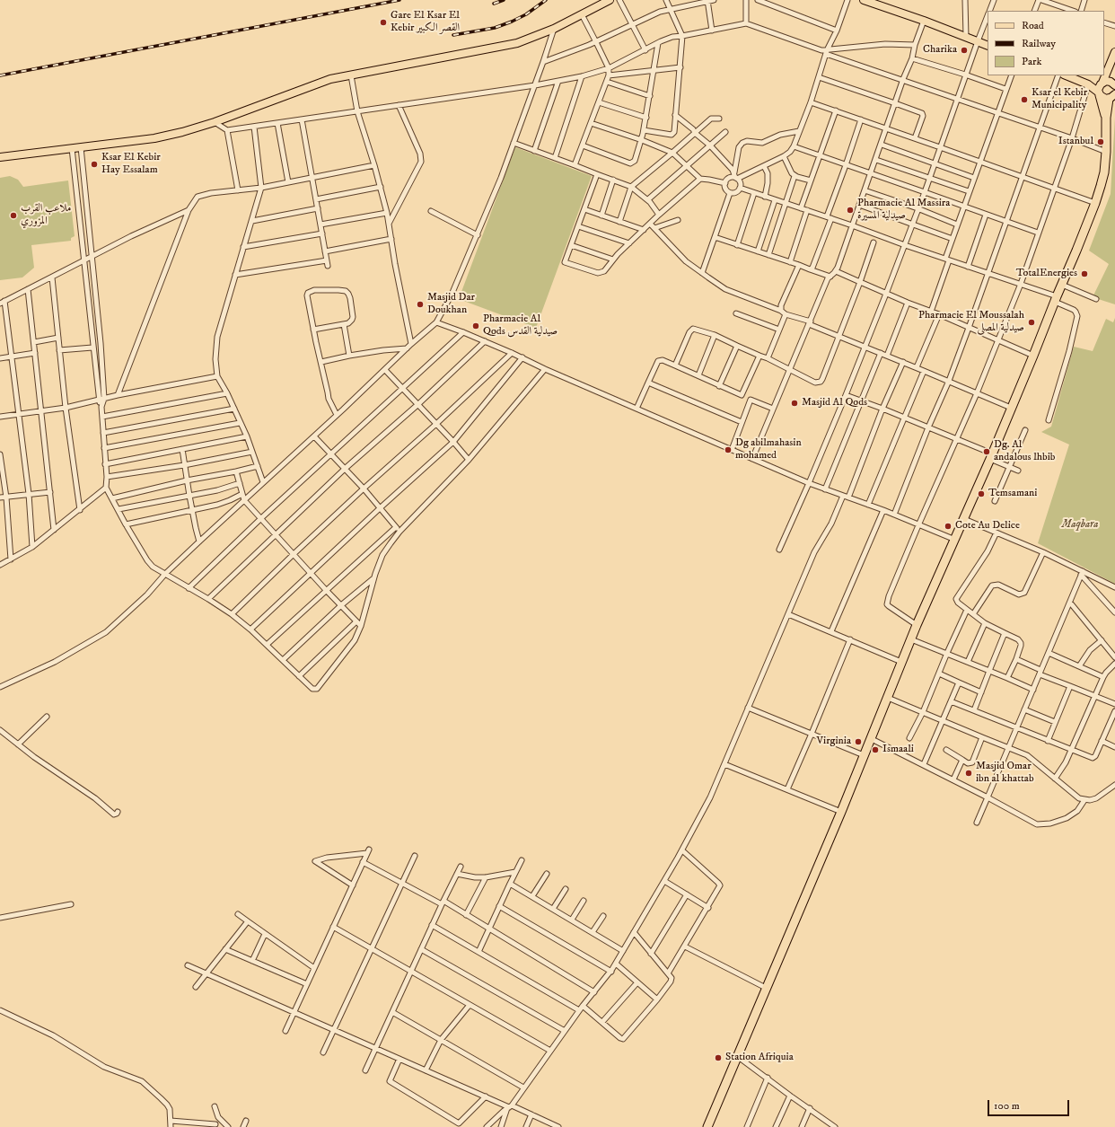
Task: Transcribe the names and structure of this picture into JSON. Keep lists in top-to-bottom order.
{
  "parks": ["Maqbara"],
  "places": [
    "Gare El Ksar El Kebir القصر الكبير",
    "Charika",
    "Ksar el Kebir Municipality",
    "Istanbul",
    "Ksar El Kebir Hay Essalam",
    "Pharmacie Al Massira صيدلية المسيرة",
    "ملاعب القرب المزوري",
    "TotalEnergies",
    "Masjid Dar Doukhan",
    "Pharmacie El Moussalah صيدلية المصلى",
    "Pharmacie Al Qods صيدلية القدس",
    "Masjid Al Qods",
    "Dg abilmahasin mohamed",
    "Dg. Al andalous lhbib",
    "Temsamani",
    "Cote Au Delice",
    "Virginia",
    "Ismaali",
    "Masjid Omar ibn al khattab",
    "Station Afriquia"
  ],
  "legend": ["Road", "Railway", "Park"],
  "scale_bar": "100 m"
}
